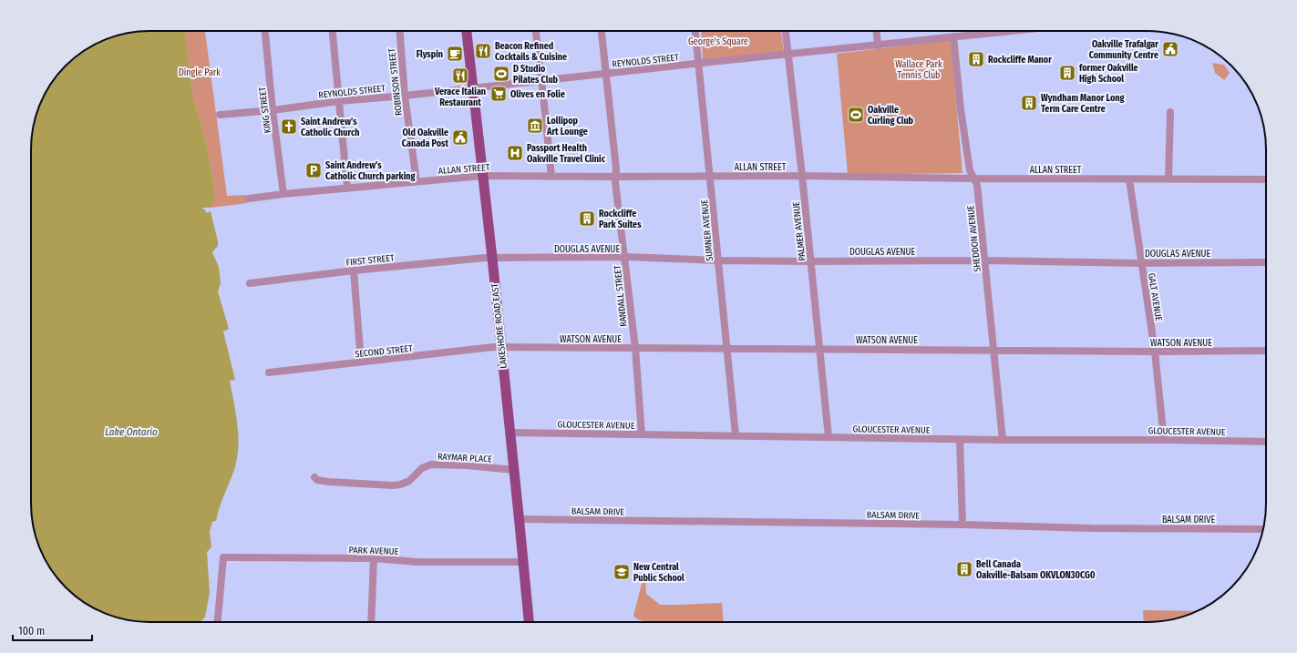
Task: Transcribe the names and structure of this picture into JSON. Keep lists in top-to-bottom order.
{
  "streets": {
    "main road": ["LAKESHORE ROAD EAST"],
    "street": [
      "REYNOLDS STREET",
      "ROBINSON STREET",
      "KING STREET",
      "ALLAN STREET",
      "SUMNER AVENUE",
      "PALMER AVENUE",
      "SHEDDON AVENUE",
      "DOUGLAS AVENUE",
      "FIRST STREET",
      "RANDALL STREET",
      "GALT AVENUE",
      "WATSON AVENUE",
      "SECOND STREET",
      "GLOUCESTER AVENUE",
      "RAYMAR PLACE",
      "BALSAM DRIVE",
      "PARK AVENUE"
    ]
  },
  "crossings": [
    ["REYNOLDS STREET", "ROBINSON STREET"],
    ["REYNOLDS STREET", "KING STREET"],
    ["REYNOLDS STREET", "SUMNER AVENUE"],
    ["REYNOLDS STREET", "PALMER AVENUE"],
    ["REYNOLDS STREET", "SHEDDON AVENUE"],
    ["REYNOLDS STREET", "RANDALL STREET"],
    ["REYNOLDS STREET", "LAKESHORE ROAD EAST"],
    ["ROBINSON STREET", "ALLAN STREET"],
    ["KING STREET", "ALLAN STREET"],
    ["ALLAN STREET", "SUMNER AVENUE"],
    ["ALLAN STREET", "PALMER AVENUE"],
    ["ALLAN STREET", "SHEDDON AVENUE"],
    ["ALLAN STREET", "RANDALL STREET"],
    ["ALLAN STREET", "GALT AVENUE"],
    ["ALLAN STREET", "LAKESHORE ROAD EAST"],
    ["SUMNER AVENUE", "DOUGLAS AVENUE"],
    ["SUMNER AVENUE", "WATSON AVENUE"],
    ["SUMNER AVENUE", "GLOUCESTER AVENUE"],
    ["PALMER AVENUE", "DOUGLAS AVENUE"],
    ["PALMER AVENUE", "WATSON AVENUE"],
    ["PALMER AVENUE", "GLOUCESTER AVENUE"],
    ["SHEDDON AVENUE", "DOUGLAS AVENUE"],
    ["SHEDDON AVENUE", "WATSON AVENUE"],
    ["SHEDDON AVENUE", "GLOUCESTER AVENUE"],
    ["DOUGLAS AVENUE", "FIRST STREET"],
    ["DOUGLAS AVENUE", "RANDALL STREET"],
    ["DOUGLAS AVENUE", "GALT AVENUE"],
    ["DOUGLAS AVENUE", "LAKESHORE ROAD EAST"],
    ["FIRST STREET", "LAKESHORE ROAD EAST"],
    ["RANDALL STREET", "WATSON AVENUE"],
    ["RANDALL STREET", "GLOUCESTER AVENUE"],
    ["GALT AVENUE", "WATSON AVENUE"],
    ["GALT AVENUE", "GLOUCESTER AVENUE"],
    ["LAKESHORE ROAD EAST", "WATSON AVENUE"],
    ["LAKESHORE ROAD EAST", "SECOND STREET"],
    ["LAKESHORE ROAD EAST", "GLOUCESTER AVENUE"],
    ["LAKESHORE ROAD EAST", "RAYMAR PLACE"],
    ["LAKESHORE ROAD EAST", "BALSAM DRIVE"],
    ["LAKESHORE ROAD EAST", "PARK AVENUE"],
    ["WATSON AVENUE", "SECOND STREET"]
  ],
  "water": ["Lake Ontario"],
  "parks": ["George's Square", "Wallace Park Tennis Club", "Dingle Park"],
  "places": {
    "public building": ["Oakville Trafalgar Community Centre", "Old Oakville Canada Post"],
    "restaurant": ["Beacon Refined Cocktails & Cuisine", "Verace Italian Restaurant"],
    "cafe": ["Flyspin"],
    "building": [
      "Rockcliffe Manor",
      "former Oakville High School",
      "Wyndham Manor Long Term Care Centre",
      "Rockcliffe Park Suites",
      "Bell Canada Oakville-Balsam OKVLON30CG0"
    ],
    "sports": ["D Studio Pilates Club", "Oakville Curling Club"],
    "supermarket": ["Olives en Folie"],
    "museum": ["Lollipop Art Lounge"],
    "church": ["Saint Andrew's Catholic Church"],
    "hospital": ["Passport Health Oakville Travel Clinic"],
    "parking": ["Saint Andrew's Catholic Church parking"],
    "school or university": ["New Central Public School"]
  },
  "scale_bar": "100 m"
}
